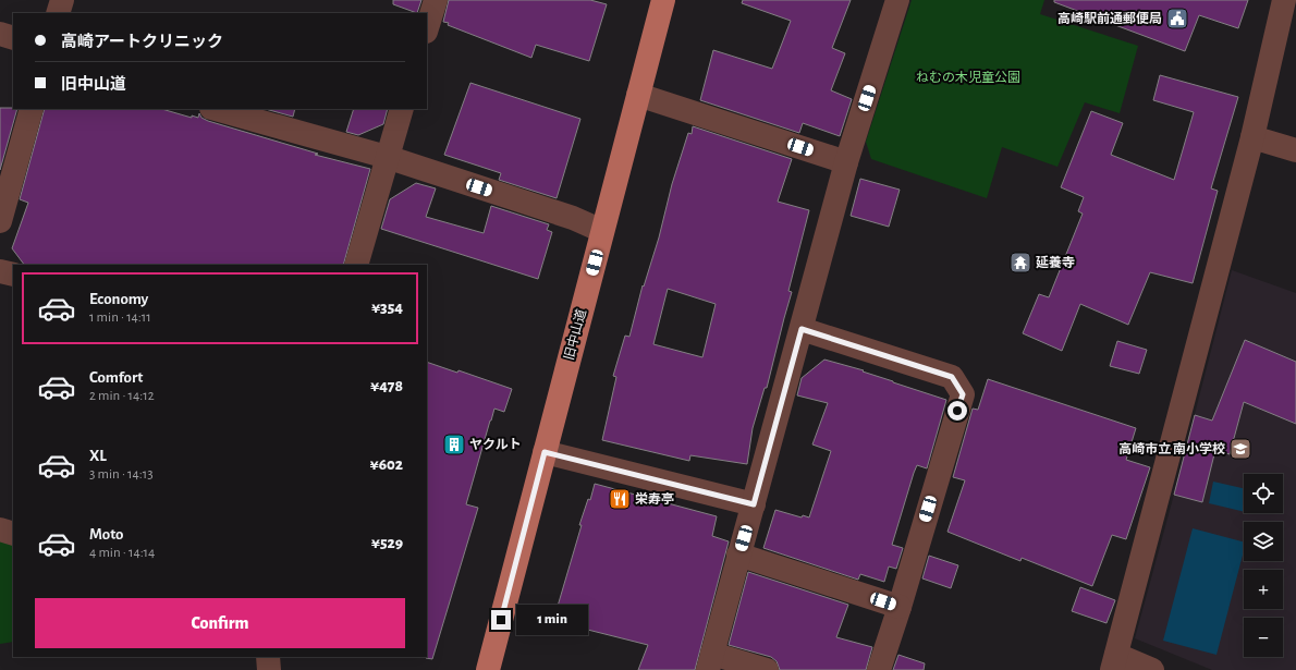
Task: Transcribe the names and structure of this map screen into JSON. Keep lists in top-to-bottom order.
{
  "streets": {
    "main road": ["旧中山道"]
  },
  "parks": ["ねむの木児童公園"],
  "places": {
    "public building": ["高崎駅前通郵便局"],
    "temple": ["延養寺"],
    "building": ["ヤクルト"],
    "school or university": ["高崎市立 南小学校"],
    "restaurant": ["栄寿亭"]
  },
  "page": {
    "banner": ["高崎アートクリニック", "旧中山道"],
    "list": [
      {
        "name": "Economy",
        "note": "1 min · 14:11",
        "value": "¥354"
      },
      {
        "name": "Comfort",
        "note": "2 min · 14:12",
        "value": "¥478"
      },
      {
        "name": "XL",
        "note": "3 min · 14:13",
        "value": "¥602"
      },
      {
        "name": "Moto",
        "note": "4 min · 14:14",
        "value": "¥529"
      }
    ],
    "map_buttons": ["+", "−"],
    "buttons": "Confirm",
    "bubble": "1 min"
  }
}
